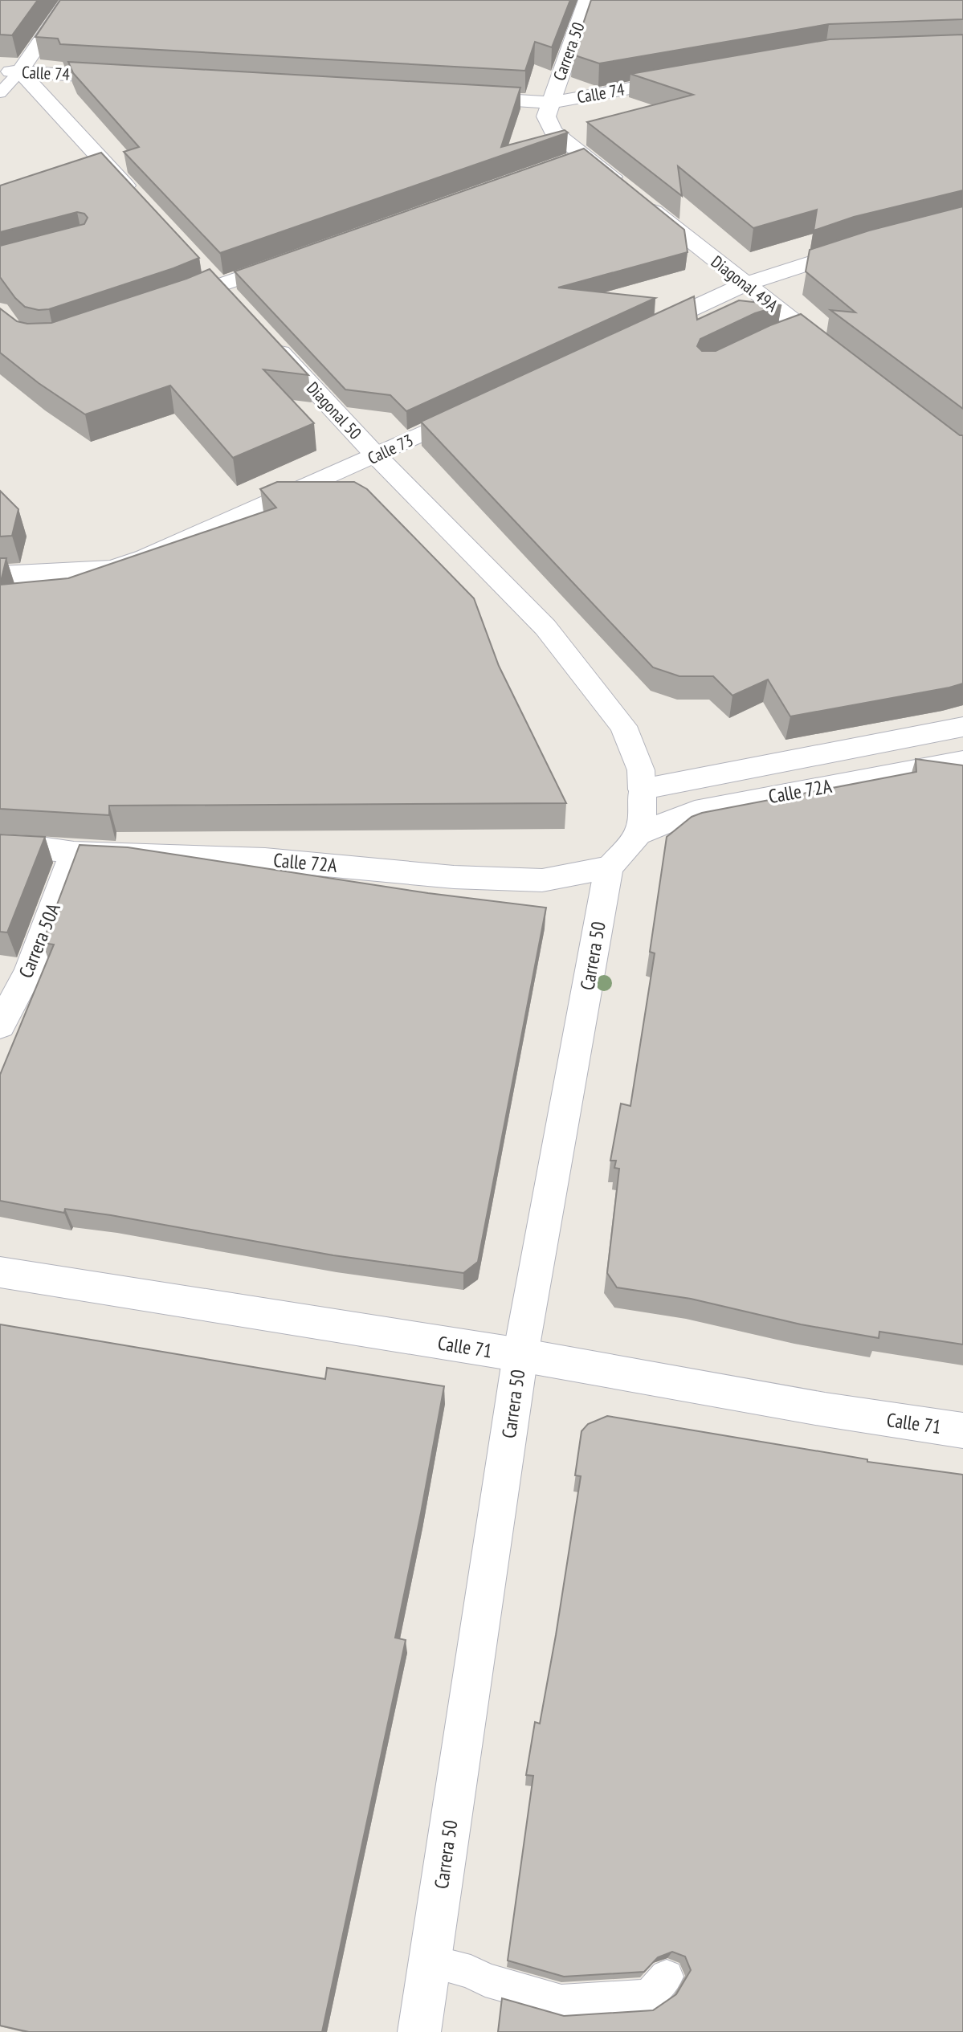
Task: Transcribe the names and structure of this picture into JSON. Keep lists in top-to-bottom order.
{
  "streets": {
    "street": [
      "Carrera 50",
      "Calle 74",
      "Diagonal 49A",
      "Diagonal 50",
      "Calle 73",
      "Calle 72A",
      "Carrera 50A",
      "Calle 71"
    ]
  },
  "crossings": [
    ["Carrera 50", "Calle 74"],
    ["Carrera 50", "Diagonal 49A"],
    ["Carrera 50", "Calle 72A"],
    ["Carrera 50", "Calle 71"],
    ["Calle 74", "Diagonal 49A"],
    ["Diagonal 50", "Calle 73"],
    ["Diagonal 50", "Calle 72A"],
    ["Calle 72A", "Carrera 50A"]
  ]
}
